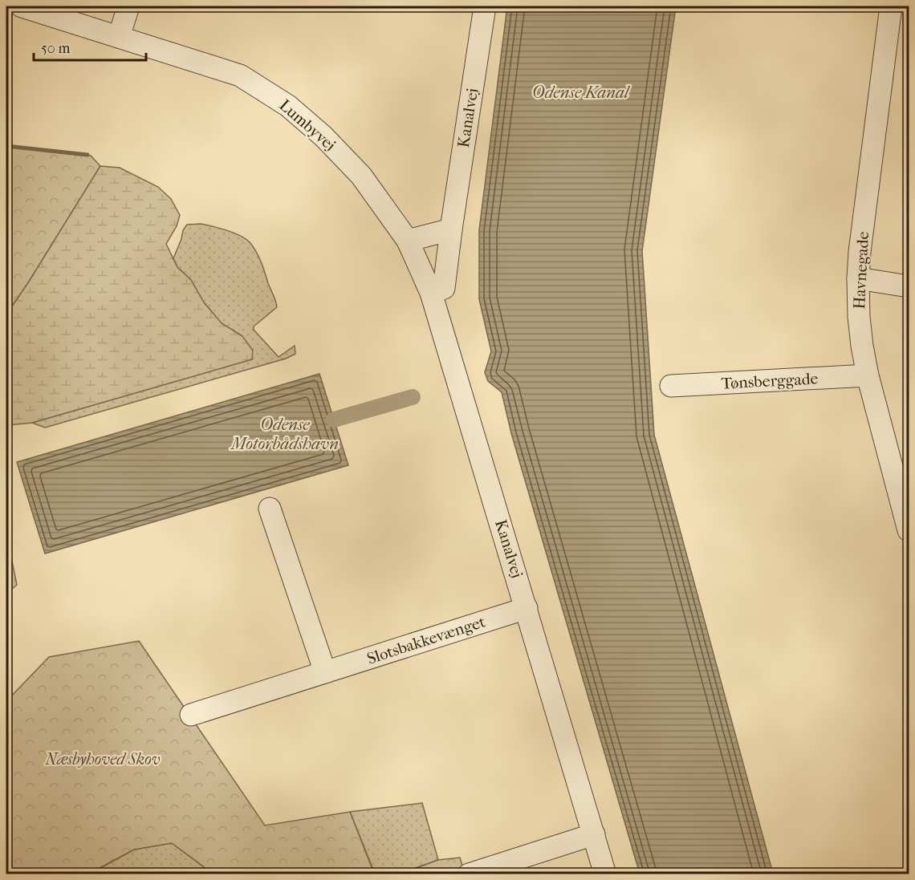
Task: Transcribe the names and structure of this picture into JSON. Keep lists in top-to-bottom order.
{
  "streets": {
    "street": [
      "Kanalvej",
      "Lumbyvej",
      "Havnegade",
      "Tønsberggade",
      "Slotsbakkevænget"
    ]
  },
  "crossings": [
    ["Kanalvej", "Lumbyvej"],
    ["Kanalvej", "Slotsbakkevænget"],
    ["Havnegade", "Tønsberggade"]
  ],
  "water": ["Odense Kanal", "Odense Motorbådshavn"],
  "parks": ["Næsbyhoved Skov"],
  "scale_bar": "50 m"
}
